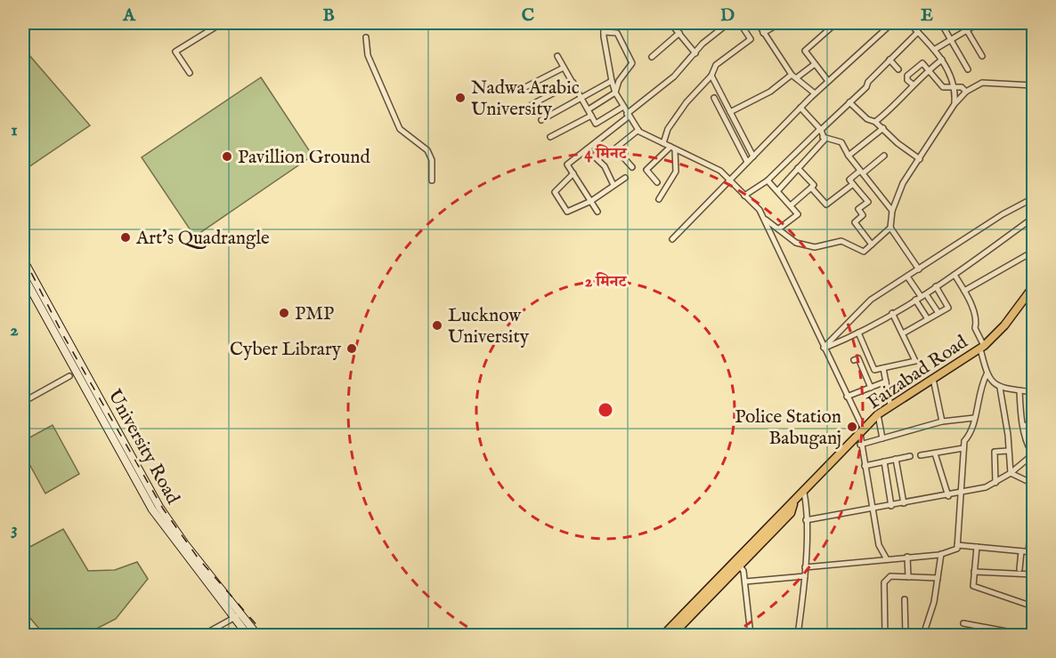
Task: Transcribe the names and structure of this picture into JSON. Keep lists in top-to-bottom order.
{
  "streets": {
    "main road": ["Faizabad Road", "University Road"]
  },
  "places": [
    "Nadwa Arabic University",
    "Pavillion Ground",
    "Art's Quadrangle",
    "PMP",
    "Lucknow University",
    "Cyber Library",
    "Police Station Babuganj"
  ],
  "grid": {
    "columns": [
      "A",
      "B",
      "C",
      "D",
      "E"
    ],
    "rows": ["1", "2", "3"]
  },
  "rings": ["4 मिनट", "2 मिनट"]
}
